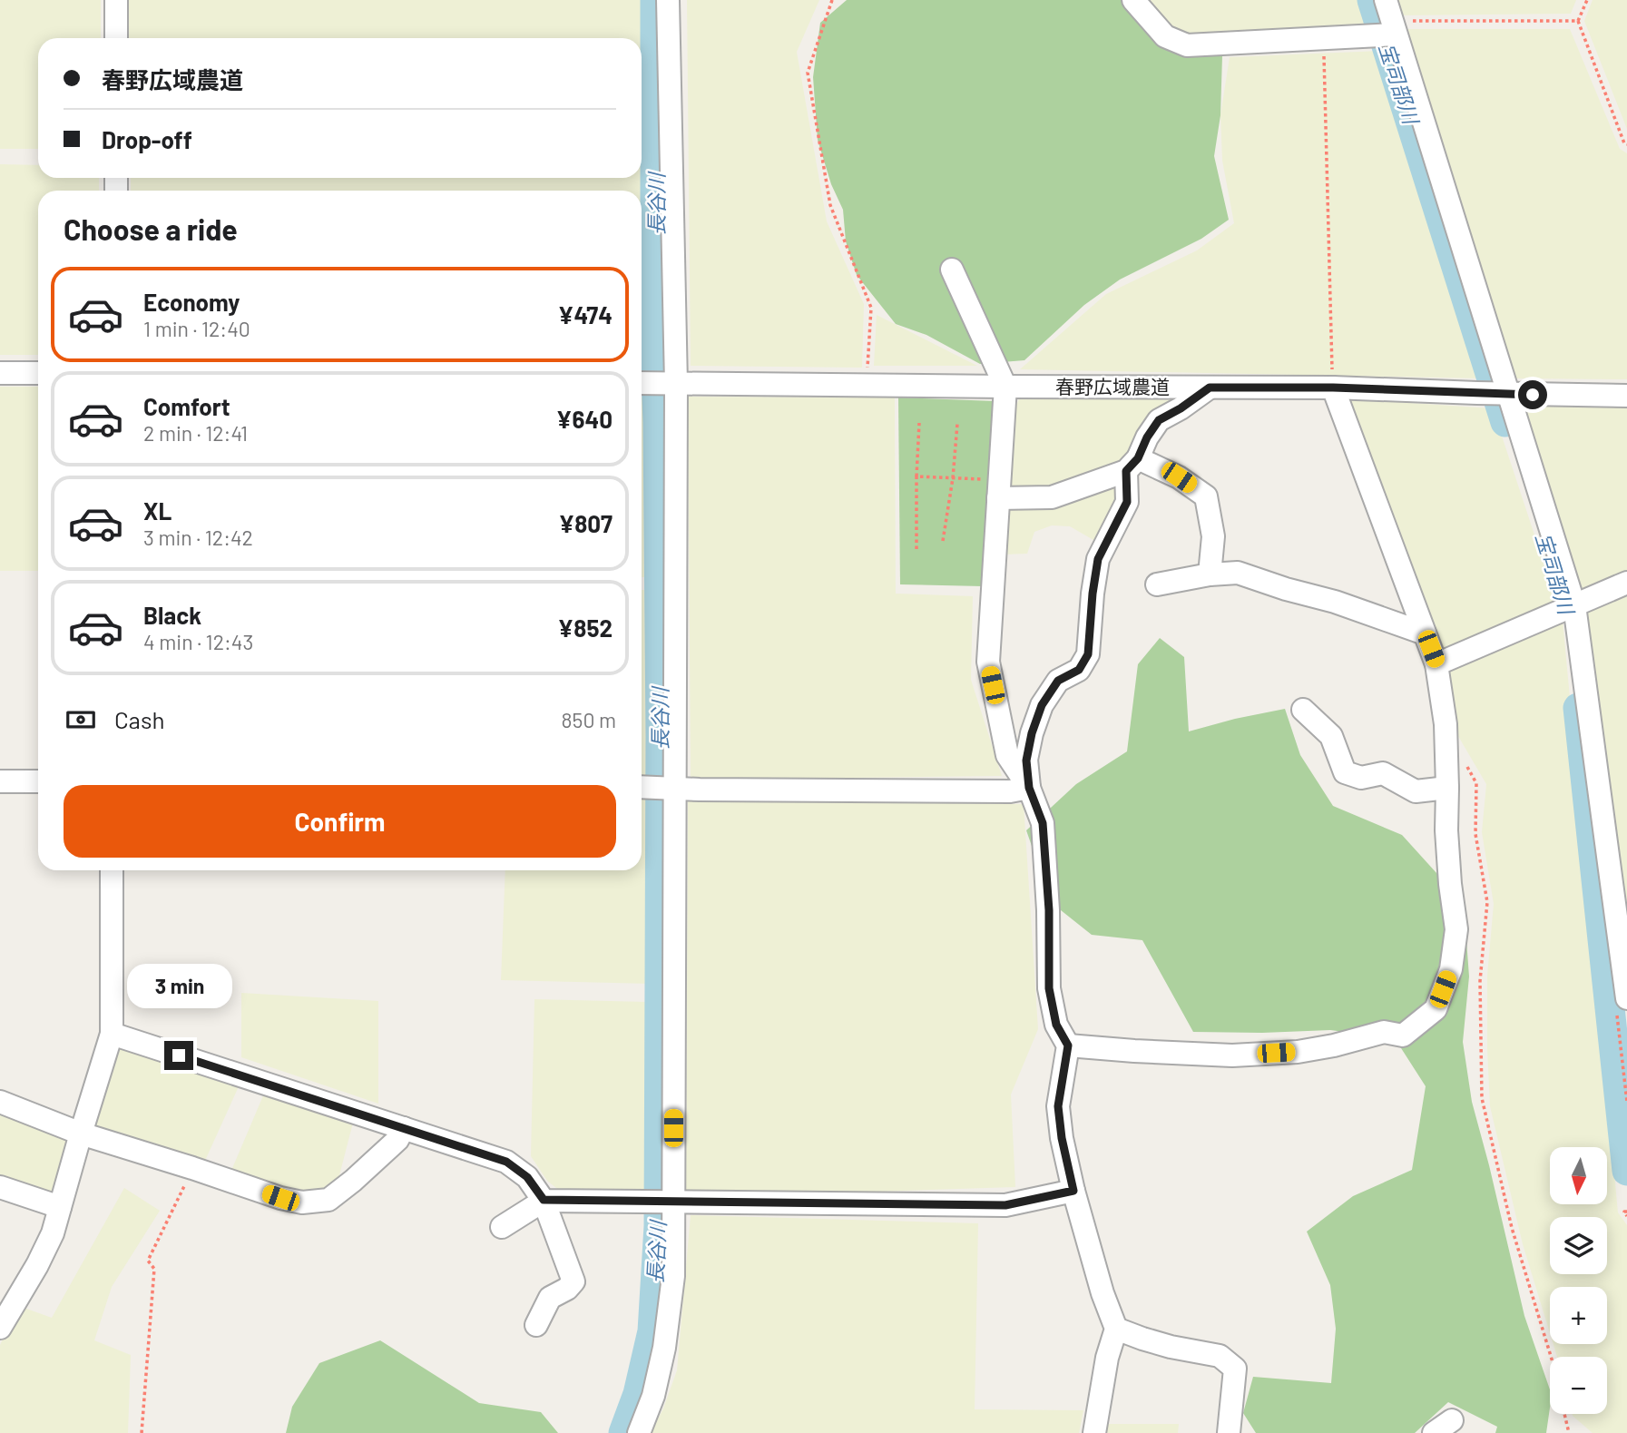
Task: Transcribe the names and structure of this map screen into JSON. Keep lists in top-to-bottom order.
{
  "streets": {
    "street": ["春野広域農道"]
  },
  "water": ["宝司部川", "長谷川"],
  "north": "bottom",
  "page": {
    "banner": ["春野広域農道", "Drop-off"],
    "heading": "Choose a ride",
    "list": [
      {
        "name": "Economy",
        "note": "1 min · 12:40",
        "value": "¥474"
      },
      {
        "name": "Comfort",
        "note": "2 min · 12:41",
        "value": "¥640"
      },
      {
        "name": "XL",
        "note": "3 min · 12:42",
        "value": "¥807"
      },
      {
        "name": "Black",
        "note": "4 min · 12:43",
        "value": "¥852"
      }
    ],
    "pay": ["Cash", "850 m"],
    "buttons": "Confirm",
    "bubble": "3 min",
    "map_buttons": ["+", "−"]
  }
}
